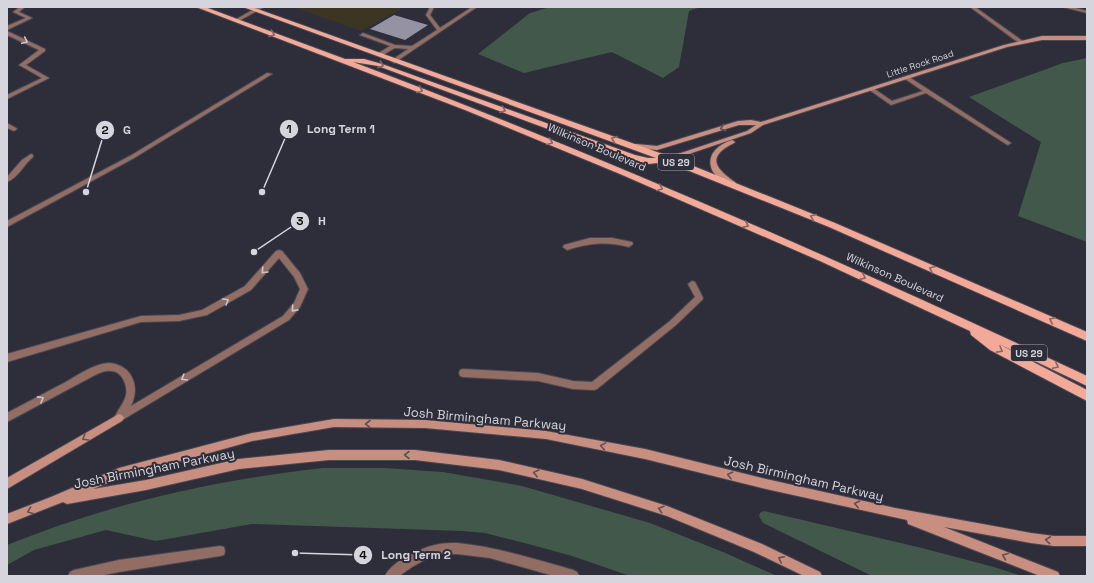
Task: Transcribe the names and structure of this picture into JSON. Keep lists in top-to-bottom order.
{
  "streets": {
    "main road": [
      "Little Rock Road",
      "Wilkinson Boulevard",
      "US 29",
      "Josh Birmingham Parkway"
    ]
  },
  "crossings": [
    ["Little Rock Road", "Wilkinson Boulevard"]
  ],
  "one_way": ["Josh Birmingham Parkway"],
  "places": [
    "G",
    "Long Term 1",
    "H",
    "Long Term 2"
  ]
}
